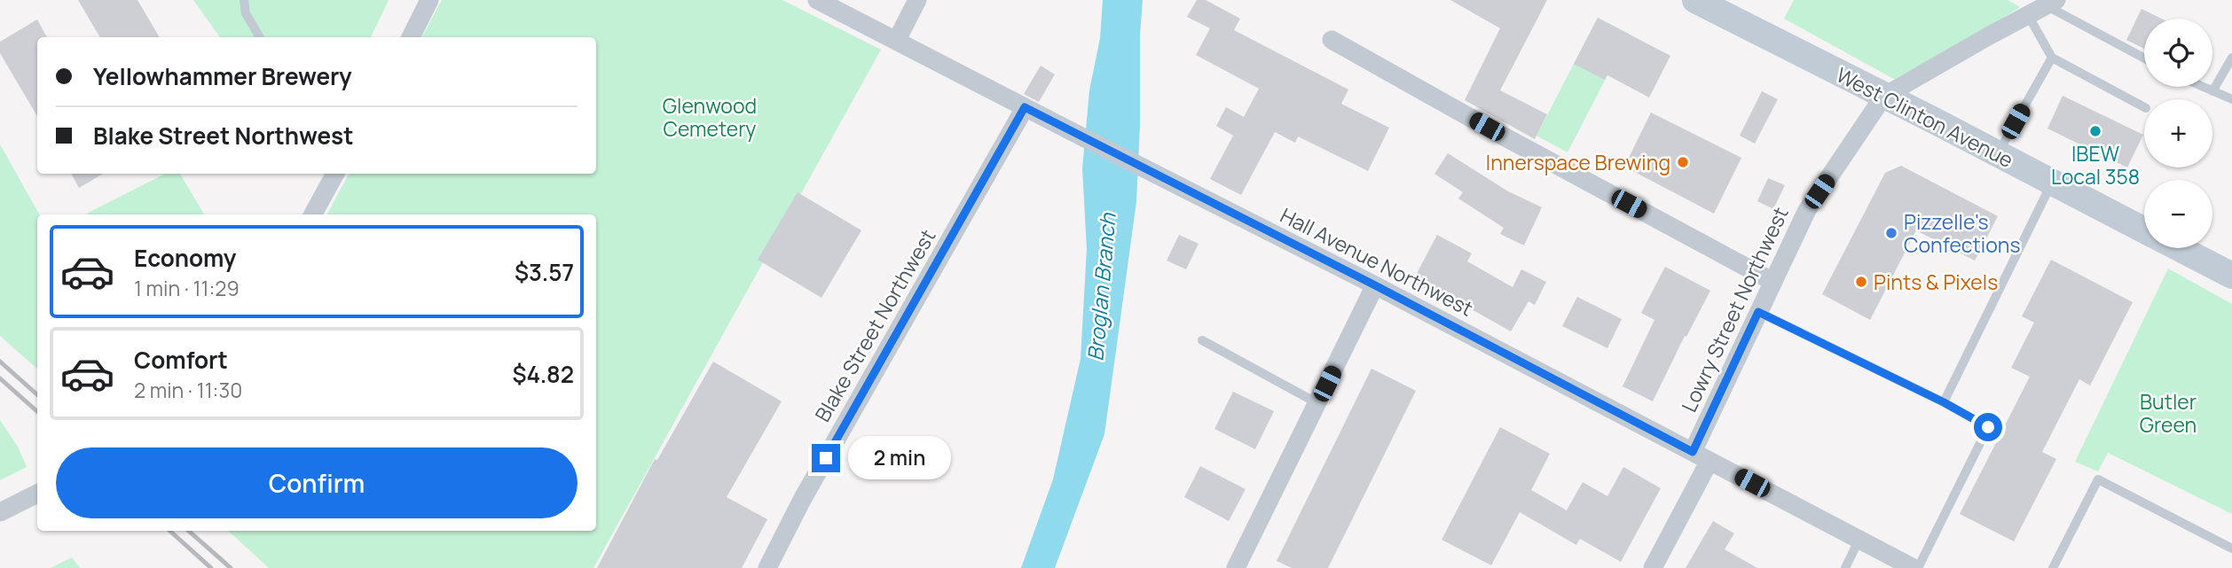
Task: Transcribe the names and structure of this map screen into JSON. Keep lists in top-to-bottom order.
{
  "streets": {
    "street": [
      "West Clinton Avenue",
      "Hall Avenue Northwest",
      "Lowry Street Northwest",
      "Blake Street Northwest"
    ]
  },
  "crossings": [
    ["West Clinton Avenue", "Lowry Street Northwest"],
    ["Hall Avenue Northwest", "Lowry Street Northwest"],
    ["Hall Avenue Northwest", "Blake Street Northwest"]
  ],
  "water": ["Broglan Branch"],
  "parks": ["Glenwood Cemetery", "Butler Green"],
  "places": [
    "IBEW Local 358",
    "Innerspace Brewing",
    "Pizzelle's Confections",
    "Pints & Pixels"
  ],
  "page": {
    "map_buttons": ["+", "−"],
    "banner": ["Yellowhammer Brewery", "Blake Street Northwest"],
    "list": [
      {
        "name": "Economy",
        "note": "1 min · 11:29",
        "value": "$3.57"
      },
      {
        "name": "Comfort",
        "note": "2 min · 11:30",
        "value": "$4.82"
      }
    ],
    "buttons": "Confirm",
    "bubble": "2 min"
  }
}
